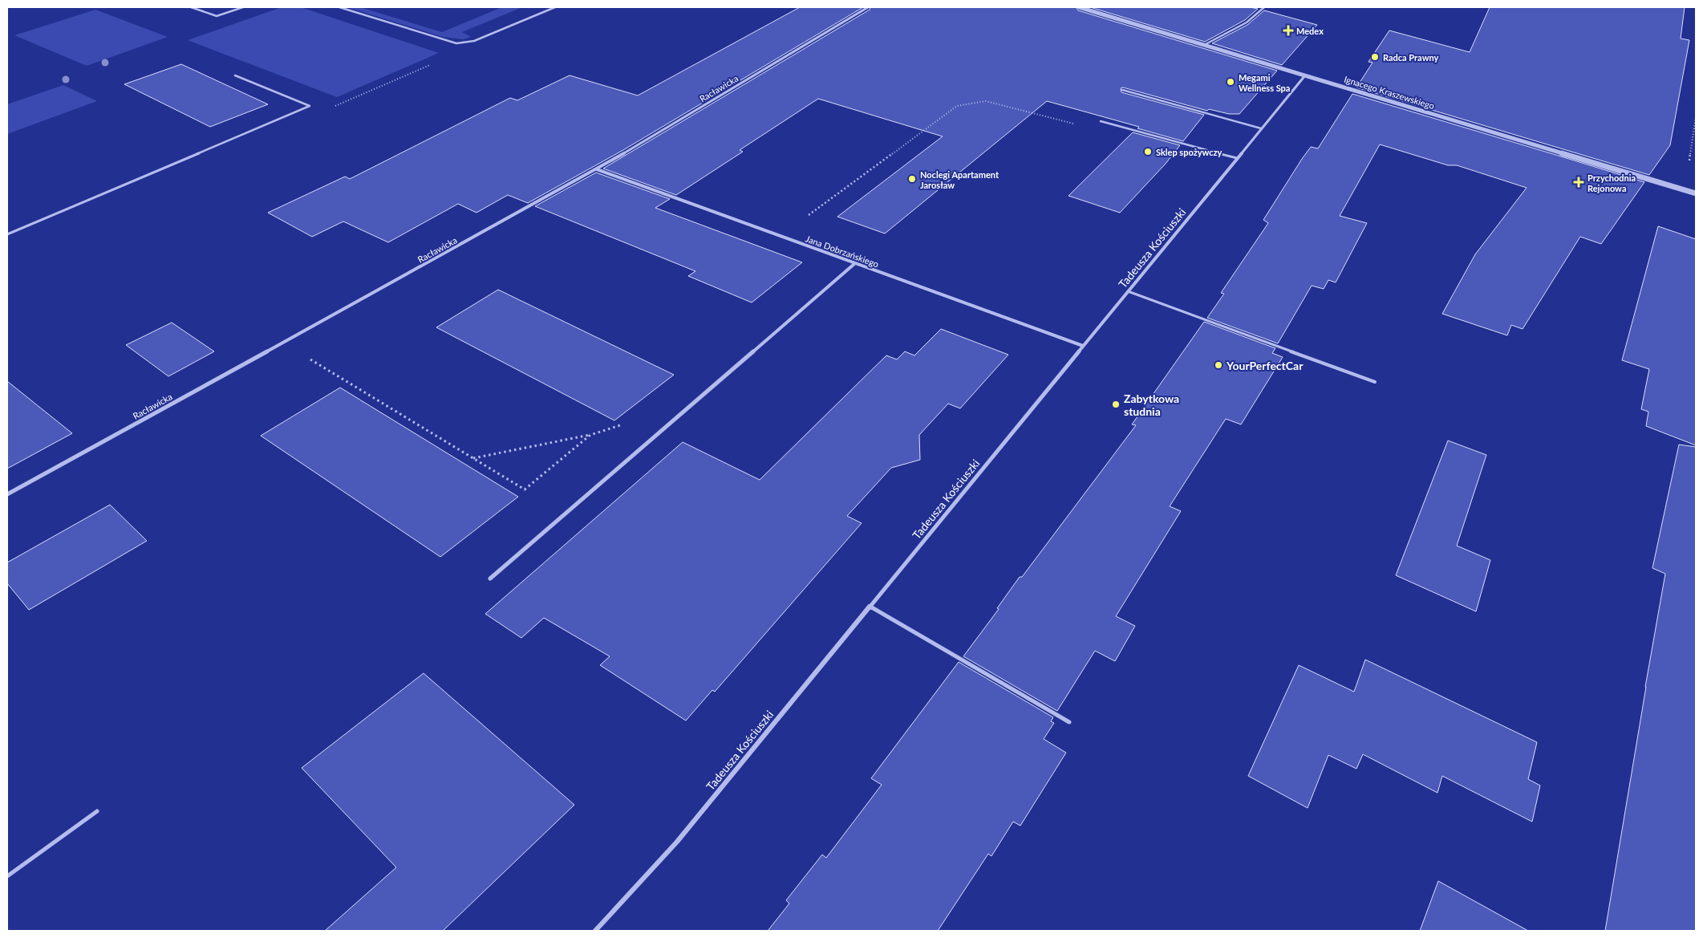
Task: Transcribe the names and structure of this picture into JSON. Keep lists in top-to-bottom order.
{
  "streets": {
    "street": [
      "Racławicka",
      "Ignacego Kraszewskiego",
      "Tadeusza Kościuszki",
      "Jana Dobrzańskiego"
    ]
  },
  "crossings": [
    ["Racławicka", "Jana Dobrzańskiego"],
    ["Ignacego Kraszewskiego", "Tadeusza Kościuszki"],
    ["Tadeusza Kościuszki", "Jana Dobrzańskiego"]
  ],
  "places": {
    "health": ["Medex", "Przychodnia Rejonowa"],
    "other": [
      "Radca Prawny",
      "Megami Wellness Spa",
      "Sklep spożywczy",
      "Noclegi Apartament Jarosław",
      "YourPerfectCar",
      "Zabytkowa studnia"
    ]
  }
}
